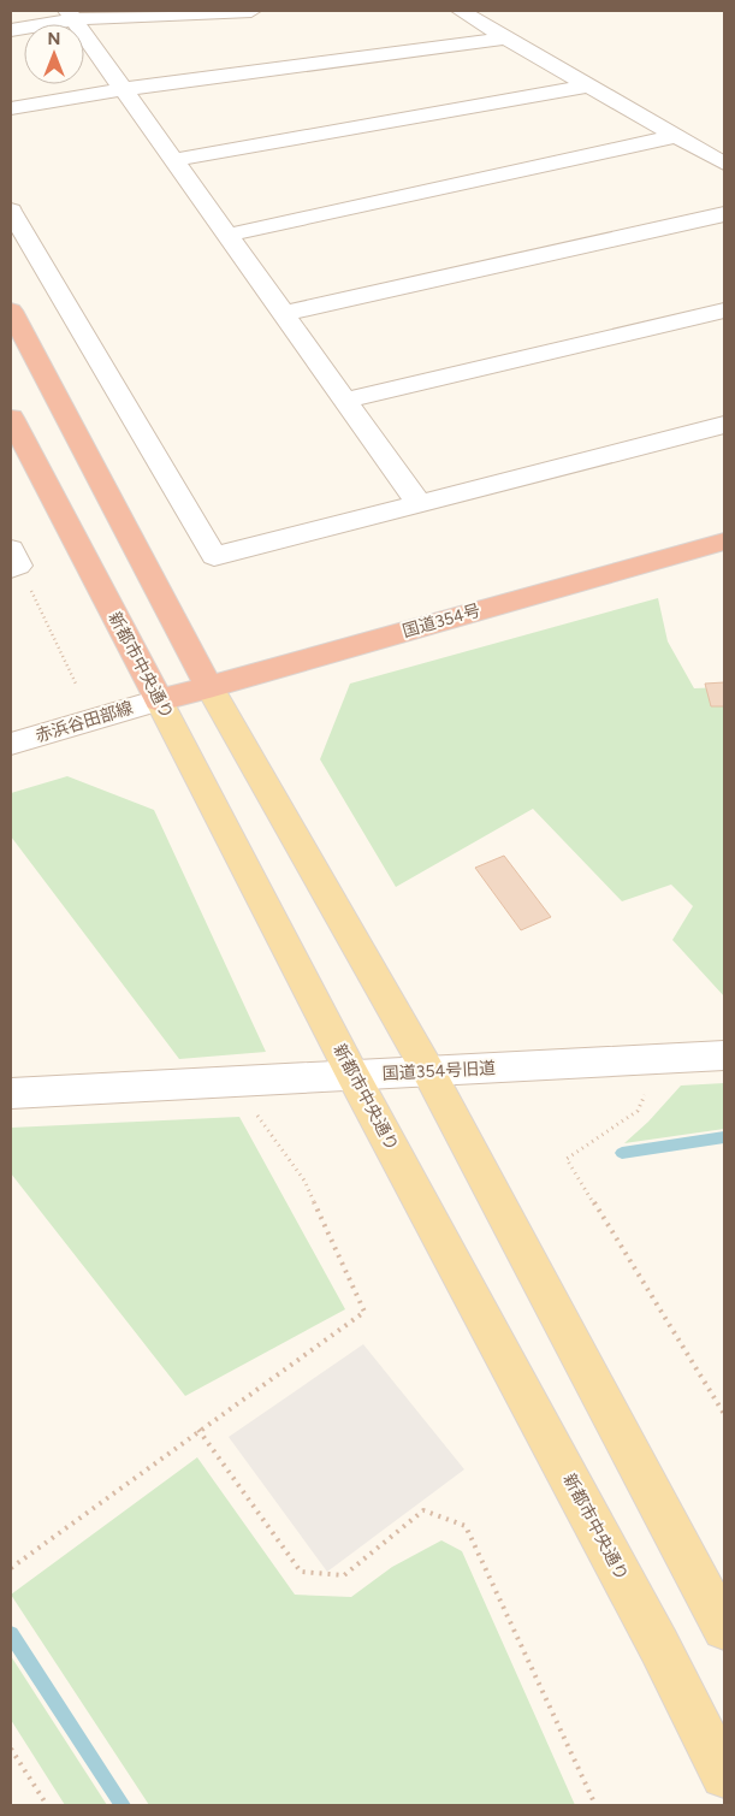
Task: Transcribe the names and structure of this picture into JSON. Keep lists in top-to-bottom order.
{
  "streets": {
    "highway": ["国道354号", "新都市中央通り"],
    "street": ["赤浜谷田部線", "国道354号旧道"]
  },
  "crossings": [
    ["国道354号", "新都市中央通り"],
    ["国道354号", "赤浜谷田部線"],
    ["新都市中央通り", "赤浜谷田部線"],
    ["新都市中央通り", "国道354号旧道"]
  ],
  "north": "top"
}
